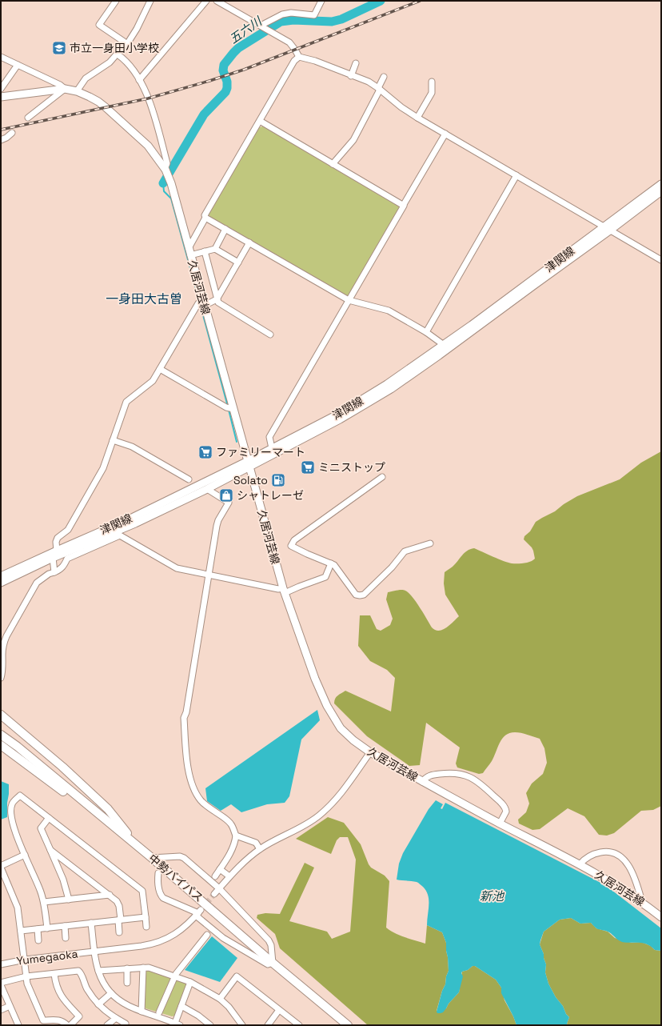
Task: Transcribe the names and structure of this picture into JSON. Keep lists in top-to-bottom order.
{
  "streets": {
    "highway": ["中勢バイパス"],
    "main road": ["津関線", "久居河芸線"],
    "street": ["Yumegaoka"]
  },
  "crossings": [
    ["津関線", "久居河芸線"]
  ],
  "districts": ["一身田大古曽"],
  "water": ["五六川", "新池"],
  "places": {
    "school or university": ["市立一身田小学校"],
    "supermarket": ["ファミリーマート", "ミニストップ"],
    "fuel station": ["Solato"],
    "shop": ["シャトレーゼ"]
  }
}
